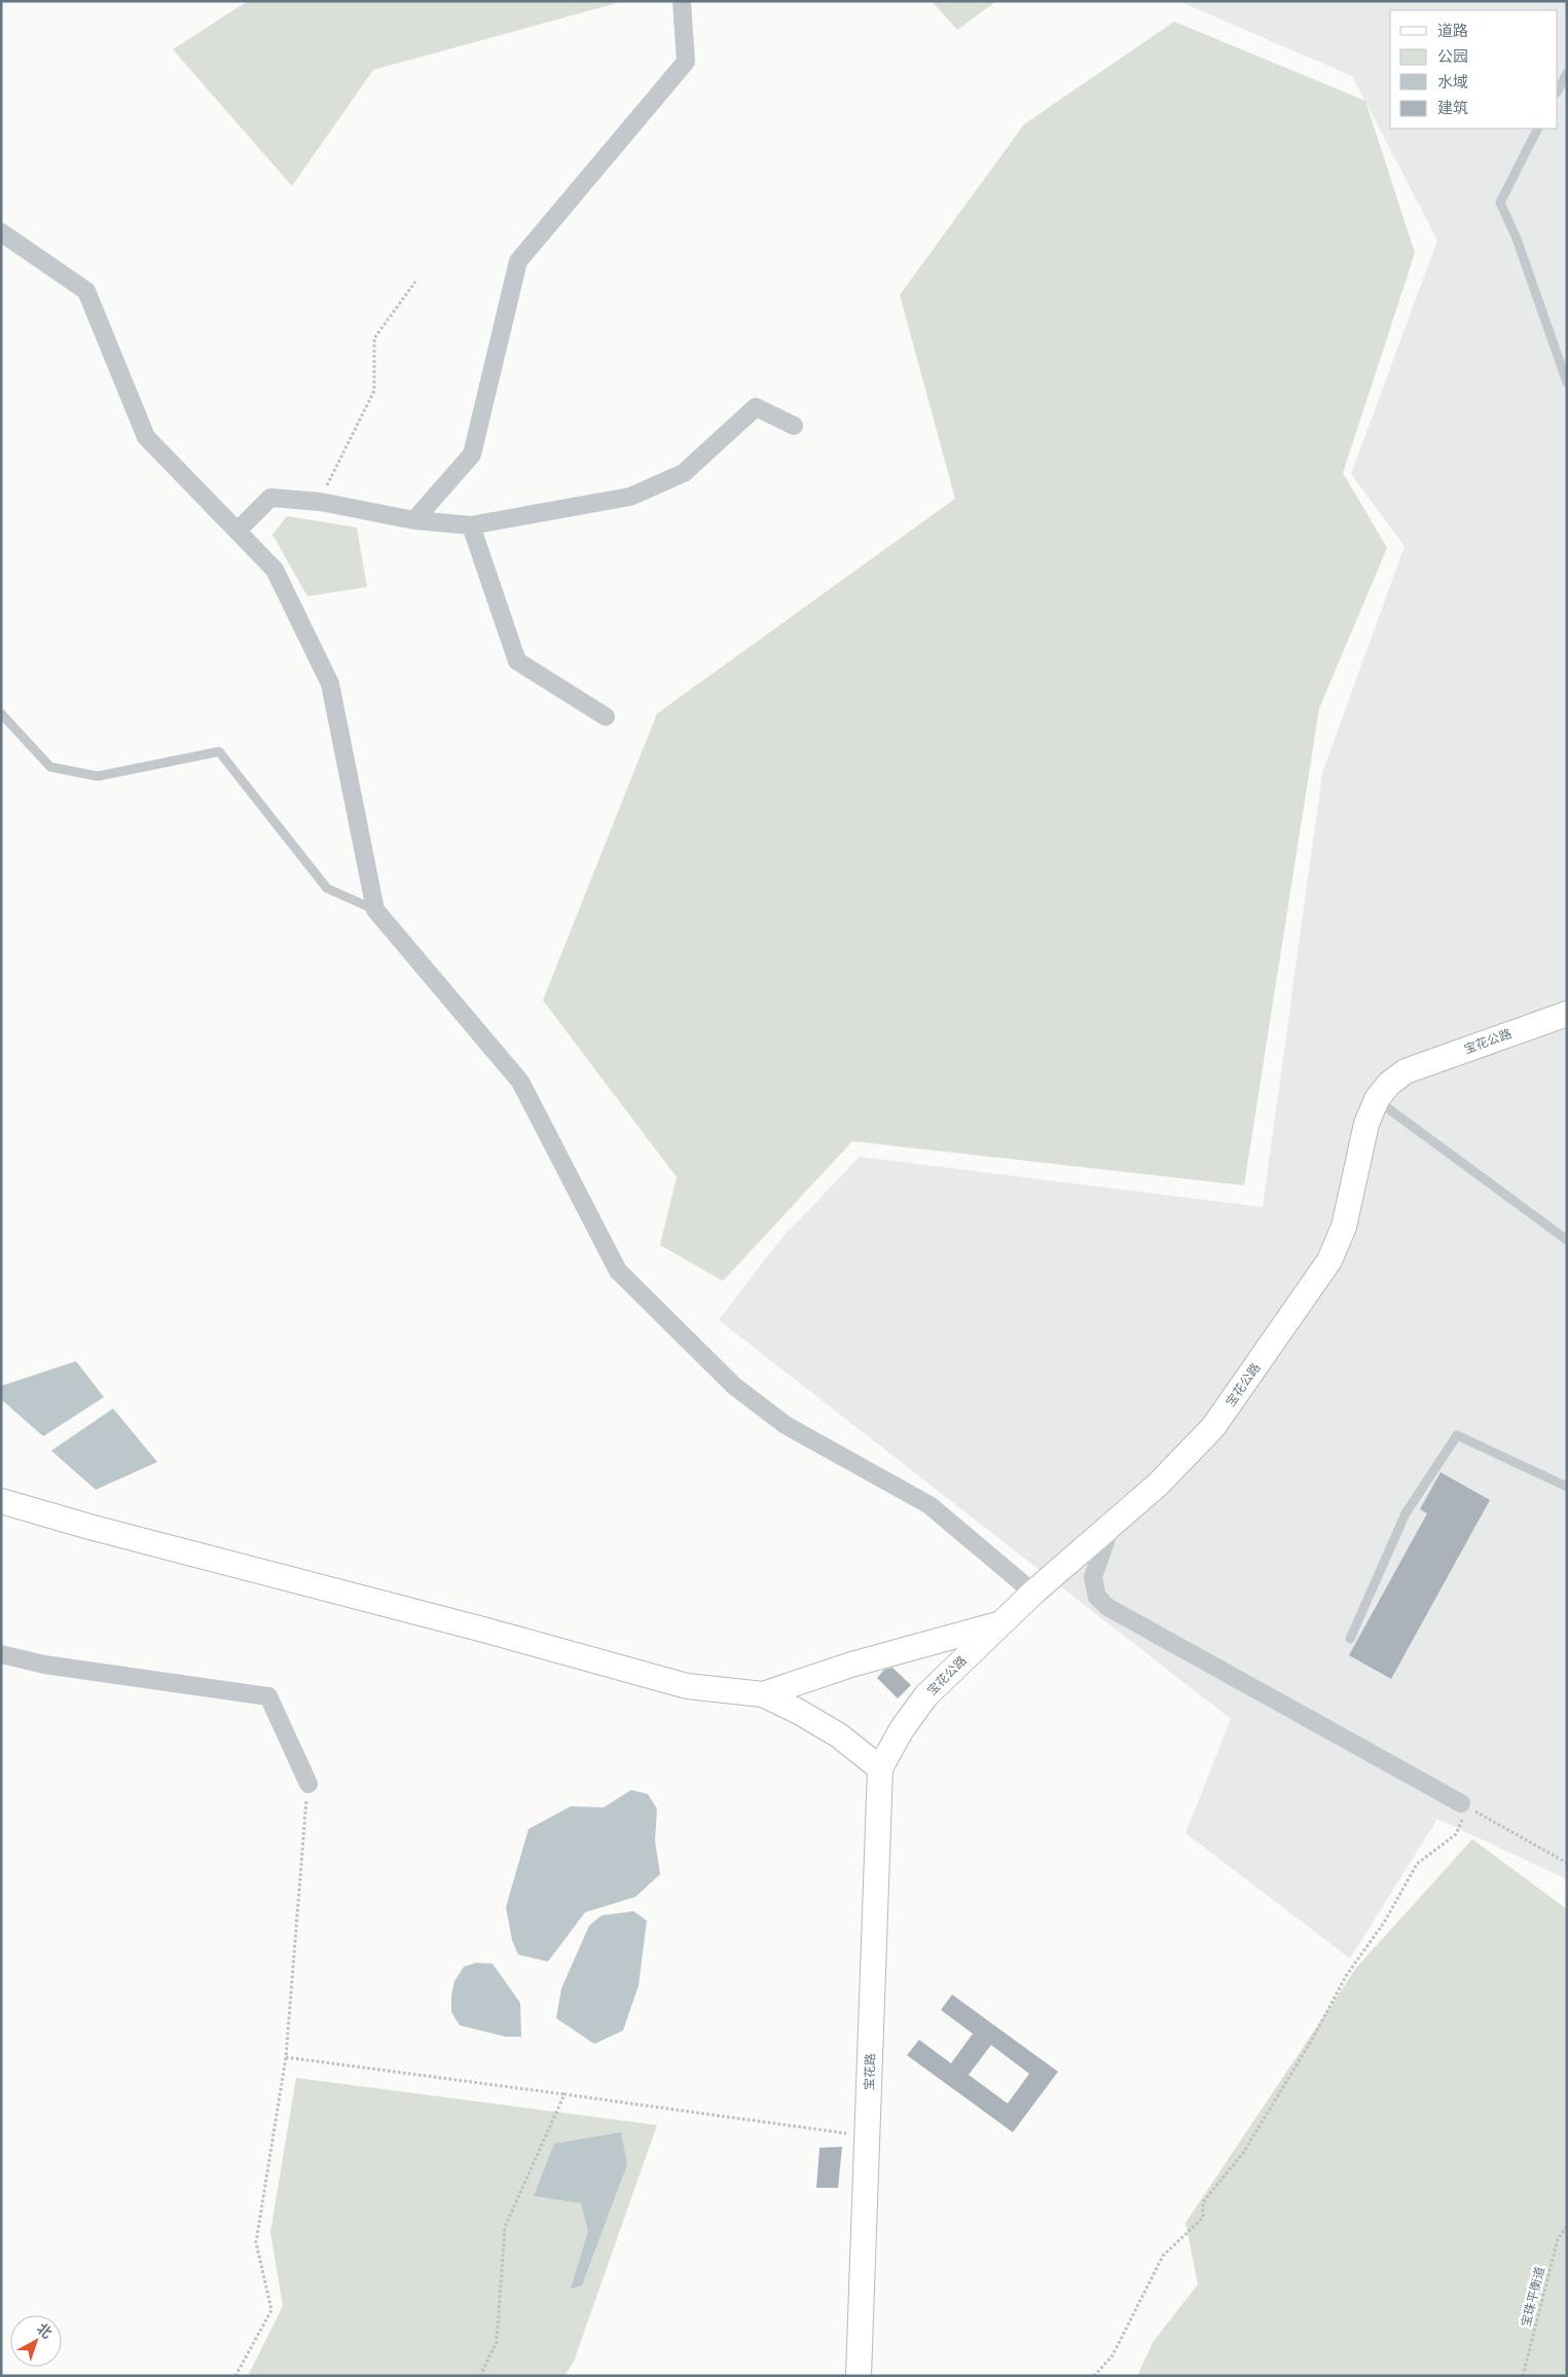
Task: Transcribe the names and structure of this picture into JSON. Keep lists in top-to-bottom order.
{
  "streets": {
    "street": ["宝花公路", "宝花路"],
    "path": ["宝珠平衡道"]
  },
  "crossings": [
    ["宝花公路", "宝花路"]
  ],
  "legend": [
    "道路",
    "公园",
    "水域",
    "建筑"
  ],
  "north": "top right"
}
